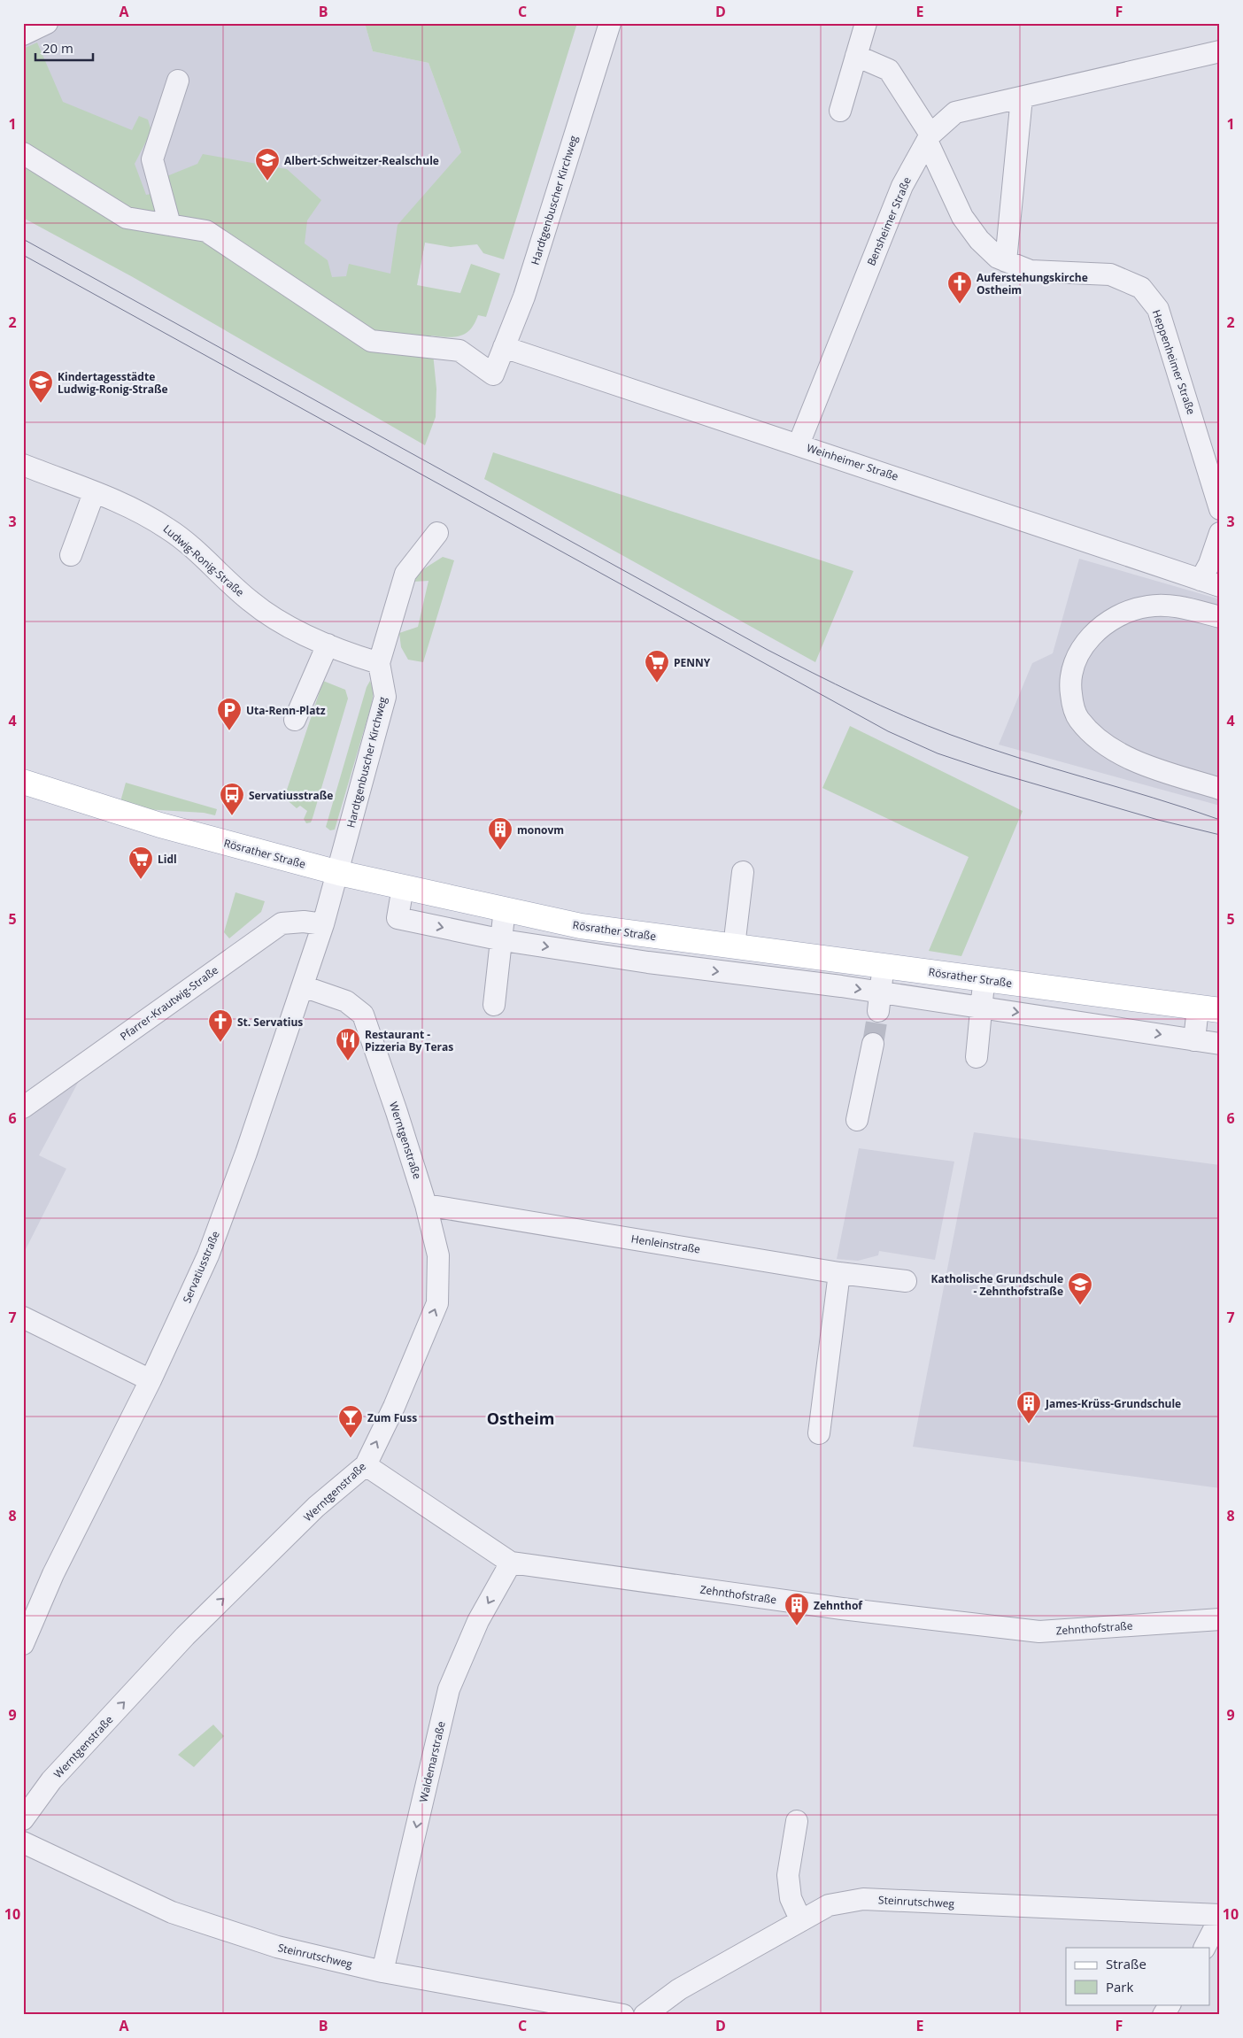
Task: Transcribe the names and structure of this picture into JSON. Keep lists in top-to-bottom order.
{
  "streets": {
    "main road": ["Rösrather Straße"],
    "street": [
      "Hardtgenbuscher Kirchweg",
      "Bensheimer Straße",
      "Heppenheimer Straße",
      "Weinheimer Straße",
      "Ludwig-Ronig-Straße",
      "Pfarrer-Krautwig-Straße",
      "Werntgenstraße",
      "Henleinstraße",
      "Servatiusstraße",
      "Zehnthofstraße",
      "Waldemarstraße",
      "Steinrutschweg"
    ]
  },
  "crossings": [
    ["Hardtgenbuscher Kirchweg", "Weinheimer Straße"],
    ["Hardtgenbuscher Kirchweg", "Ludwig-Ronig-Straße"],
    ["Hardtgenbuscher Kirchweg", "Rösrather Straße"],
    ["Hardtgenbuscher Kirchweg", "Servatiusstraße"],
    ["Bensheimer Straße", "Heppenheimer Straße"],
    ["Bensheimer Straße", "Weinheimer Straße"],
    ["Rösrather Straße", "Servatiusstraße"],
    ["Pfarrer-Krautwig-Straße", "Servatiusstraße"],
    ["Werntgenstraße", "Henleinstraße"],
    ["Werntgenstraße", "Servatiusstraße"],
    ["Werntgenstraße", "Zehnthofstraße"],
    ["Zehnthofstraße", "Waldemarstraße"],
    ["Waldemarstraße", "Steinrutschweg"]
  ],
  "one_way": ["Werntgenstraße", "Waldemarstraße"],
  "districts": ["Ostheim"],
  "places": {
    "school or university": ["Albert-Schweitzer-Realschule", "Kindertagesstädte Ludwig-Ronig-Straße", "Katholische Grundschule - Zehnthofstraße"],
    "church": ["Auferstehungskirche Ostheim", "St. Servatius"],
    "supermarket": ["PENNY", "Lidl"],
    "parking": ["Uta-Renn-Platz"],
    "bus stop": ["Servatiusstraße"],
    "building": ["monovm", "James-Krüss-Grundschule", "Zehnthof"],
    "restaurant": ["Restaurant - Pizzeria By Teras"],
    "bar": ["Zum Fuss"]
  },
  "legend": ["Straße", "Park"],
  "scale_bar": "20 m",
  "grid": {
    "columns": [
      "A",
      "B",
      "C",
      "D",
      "E",
      "F"
    ],
    "rows": [
      "1",
      "2",
      "3",
      "4",
      "5",
      "6",
      "7",
      "8",
      "9",
      "10"
    ]
  }
}
